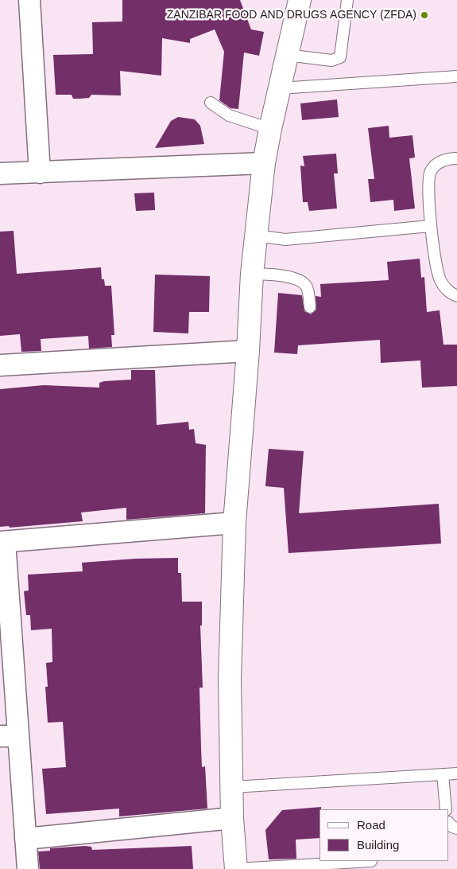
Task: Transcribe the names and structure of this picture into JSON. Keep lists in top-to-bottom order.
{
  "places": ["ZANZIBAR FOOD AND DRUGS AGENCY (ZFDA)"],
  "legend": ["Road", "Building"]
}
